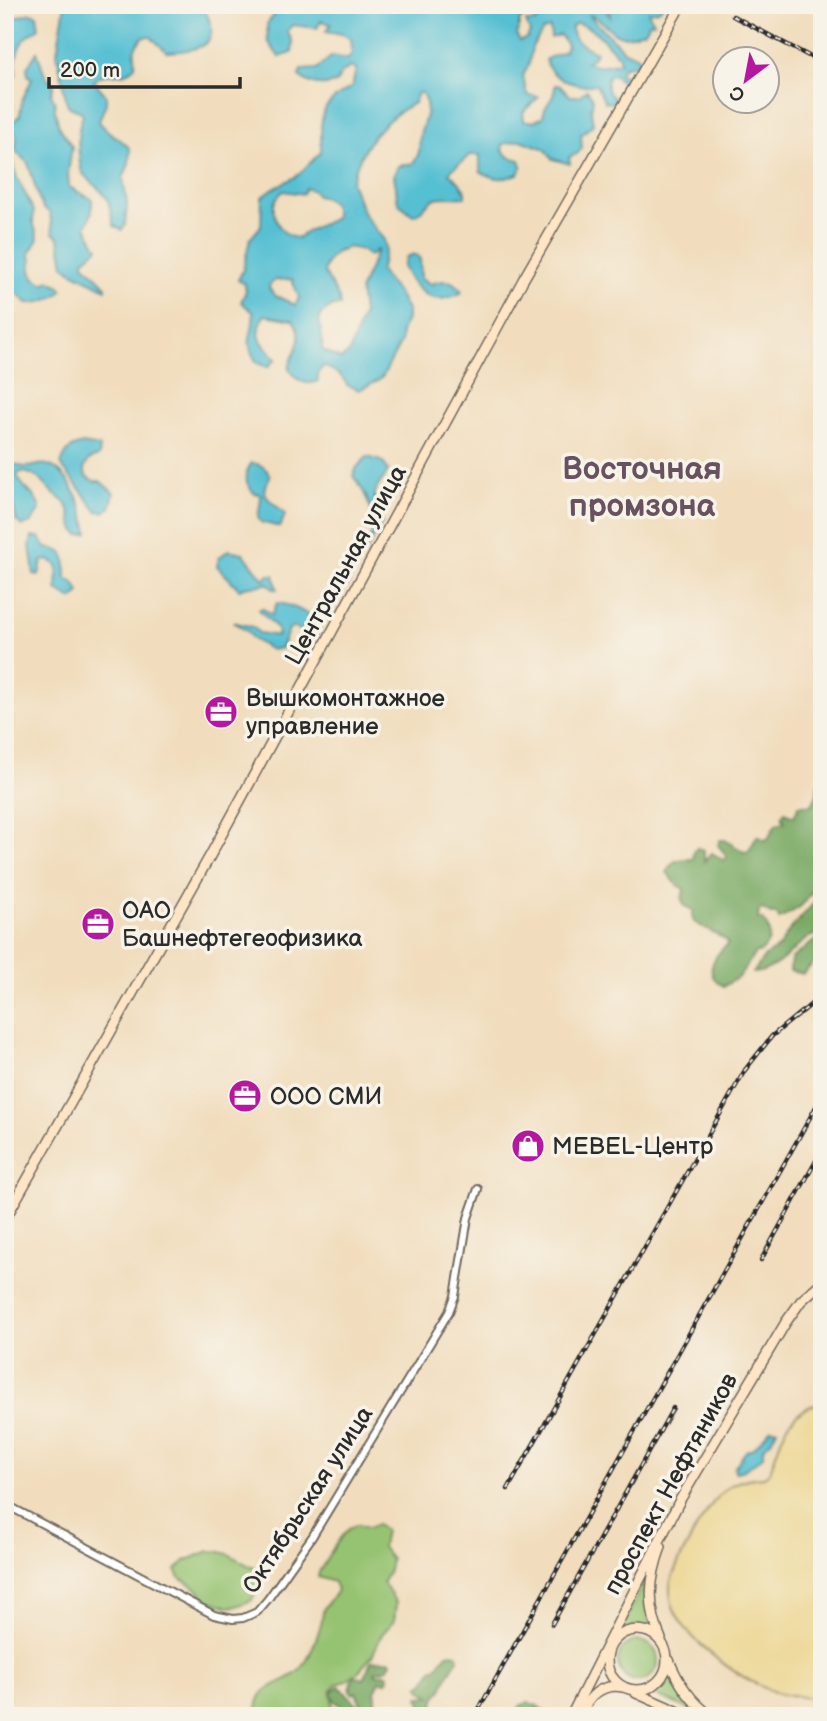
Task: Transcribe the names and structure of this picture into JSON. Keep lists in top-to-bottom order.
{
  "streets": {
    "street": ["Центральная улица", "проспект Нефтяников", "Октябрьская улица"]
  },
  "districts": ["Восточная промзона"],
  "places": {
    "office": ["Вышкомонтажное управление", "ОАО Башнефтегеофизика", "ООО СМИ"],
    "shop": ["MEBEL-Центр"]
  },
  "scale_bar": "200 m",
  "north": "bottom left"
}
